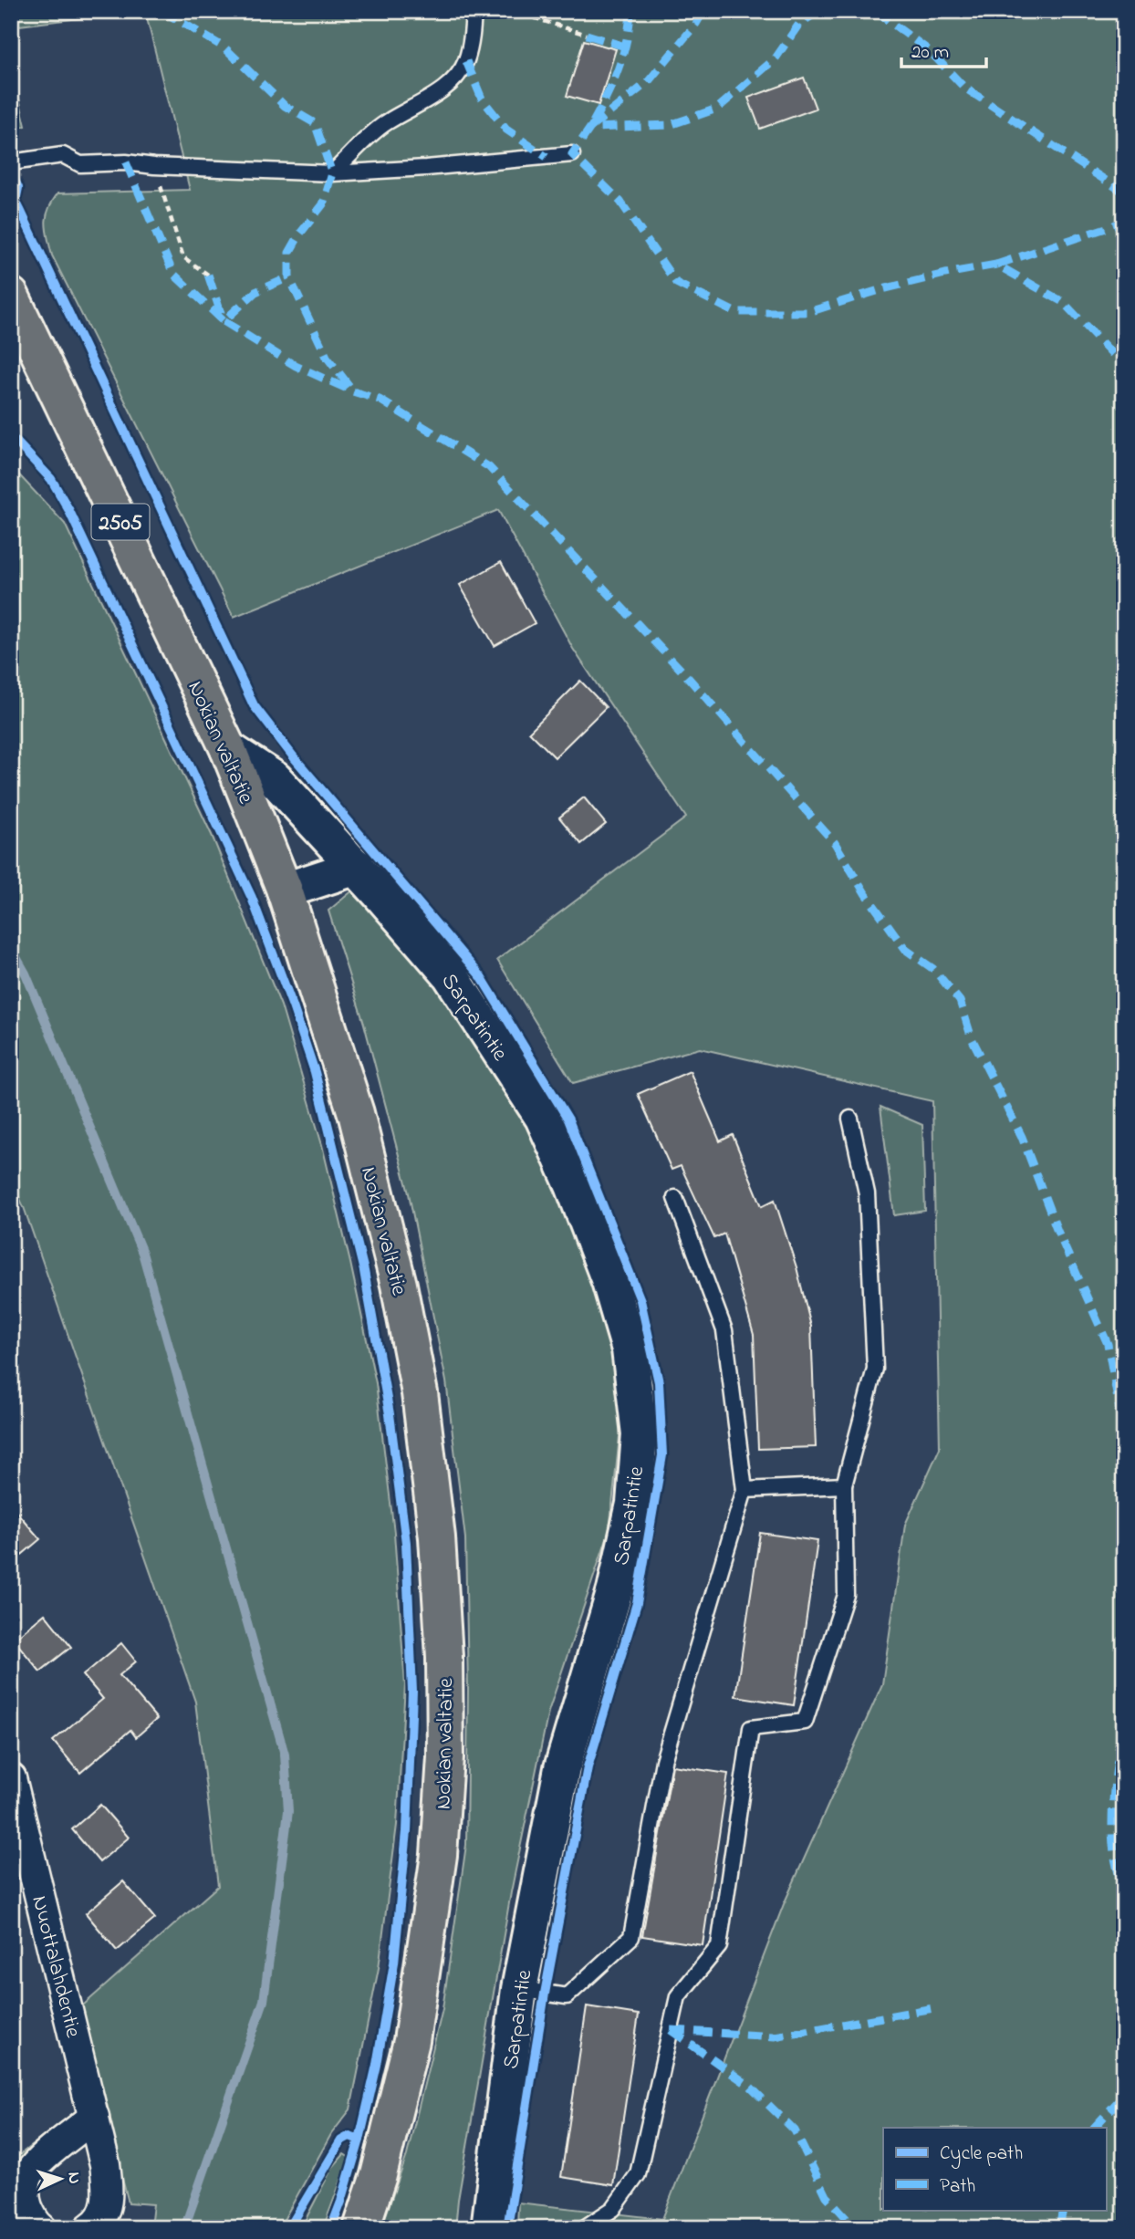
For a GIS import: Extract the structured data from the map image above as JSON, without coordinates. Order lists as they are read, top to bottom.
{
  "streets": {
    "main road": ["2505", "Nokian valtatie", "Sarpatintie"],
    "street": ["Nuottalahdentie"]
  },
  "crossings": [
    ["Nokian valtatie", "Sarpatintie"]
  ],
  "legend": ["Cycle path", "Path"],
  "scale_bar": "20 m",
  "north": "right"
}
